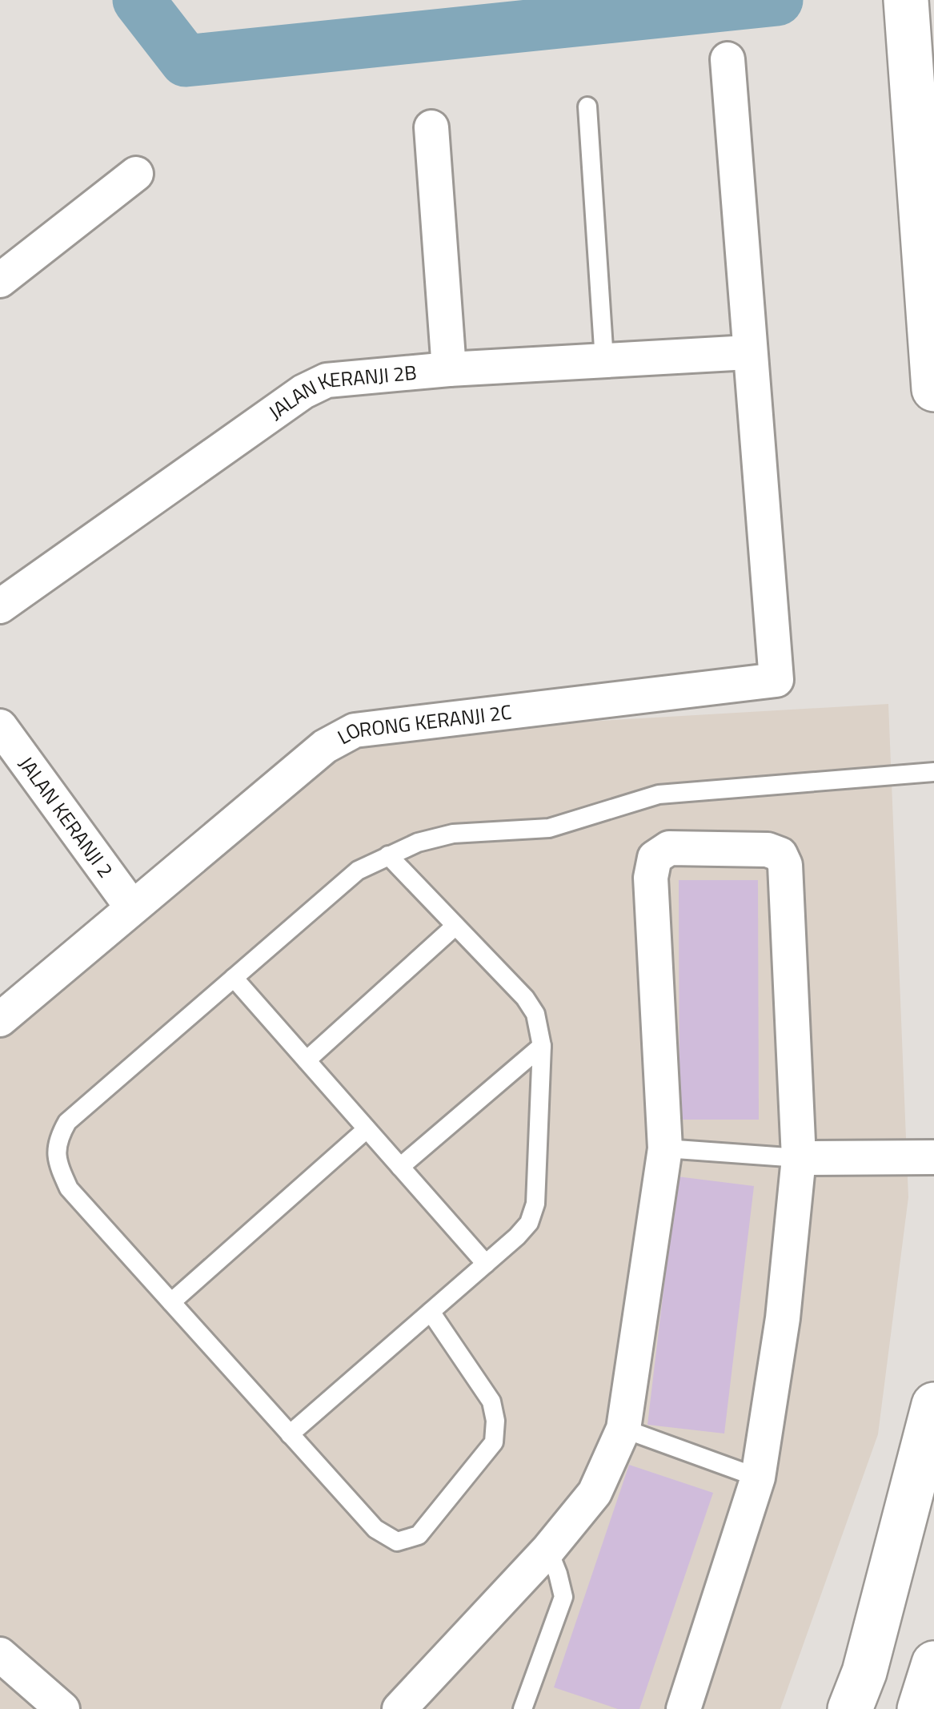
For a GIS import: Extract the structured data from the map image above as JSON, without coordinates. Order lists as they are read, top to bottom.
{
  "streets": {
    "street": ["JALAN KERANJI 2B", "LORONG KERANJI 2C", "JALAN KERANJI 2"]
  },
  "crossings": [
    ["JALAN KERANJI 2B", "LORONG KERANJI 2C"],
    ["LORONG KERANJI 2C", "JALAN KERANJI 2"]
  ]
}
